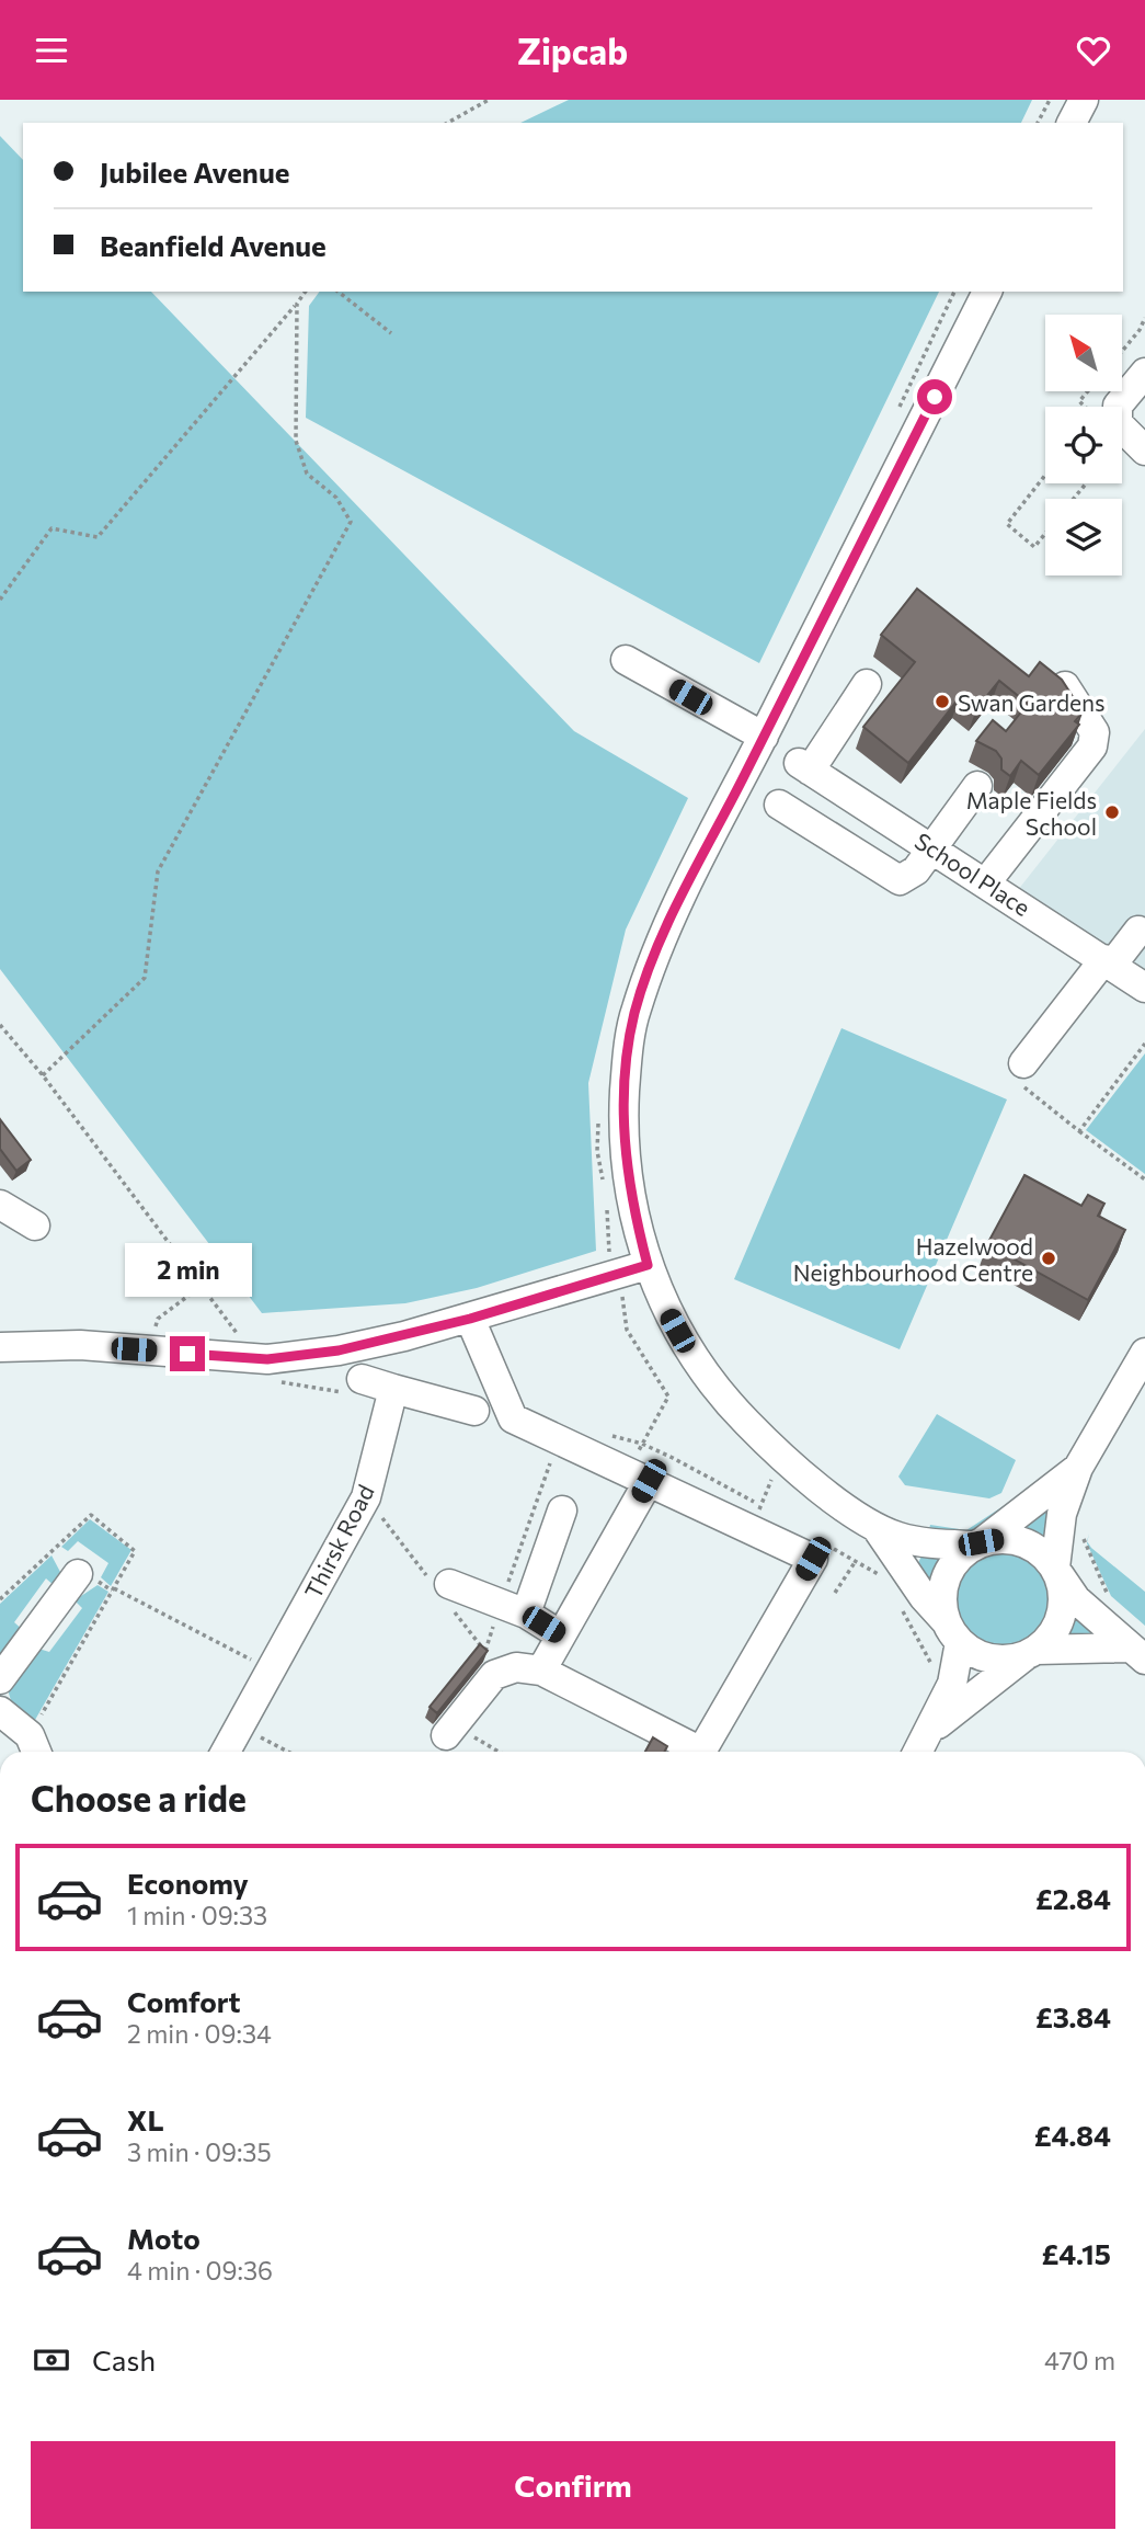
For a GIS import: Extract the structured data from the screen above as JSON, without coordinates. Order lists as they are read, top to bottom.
{
  "streets": {
    "street": ["School Place", "Thirsk Road"]
  },
  "places": ["Swan Gardens", "Maple Fields School", "Hazelwood Neighbourhood Centre"],
  "north": "top left",
  "page": {
    "header": "Zipcab",
    "banner": ["Jubilee Avenue", "Beanfield Avenue"],
    "bubble": "2 min",
    "heading": "Choose a ride",
    "list": [
      {
        "name": "Economy",
        "note": "1 min · 09:33",
        "value": "£2.84"
      },
      {
        "name": "Comfort",
        "note": "2 min · 09:34",
        "value": "£3.84"
      },
      {
        "name": "XL",
        "note": "3 min · 09:35",
        "value": "£4.84"
      },
      {
        "name": "Moto",
        "note": "4 min · 09:36",
        "value": "£4.15"
      }
    ],
    "pay": ["Cash", "470 m"],
    "buttons": "Confirm"
  }
}
